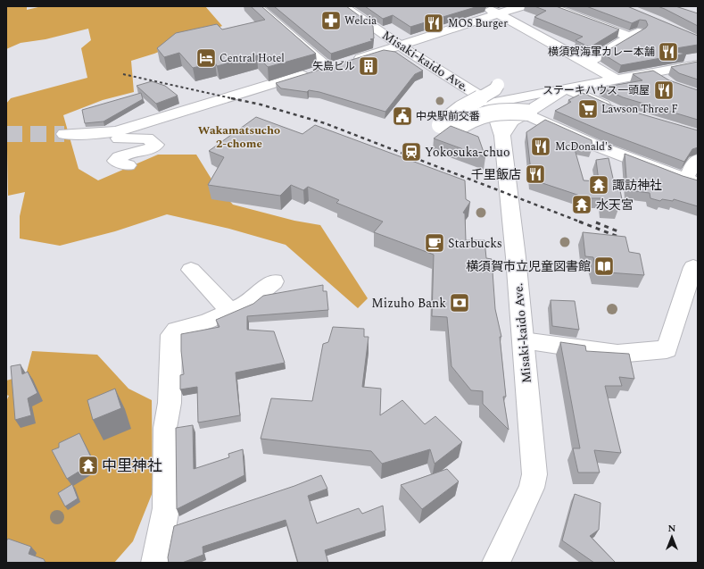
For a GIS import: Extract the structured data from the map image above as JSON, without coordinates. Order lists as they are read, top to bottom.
{
  "streets": {
    "street": ["Misaki-kaido Ave."]
  },
  "districts": ["Wakamatsucho 2-chome"],
  "places": {
    "pharmacy": ["Welcia"],
    "restaurant": [
      "MOS Burger",
      "横須賀海軍カレー本舗",
      "ステーキハウス一頭屋",
      "McDonald's",
      "千里飯店"
    ],
    "hotel": ["Central Hotel"],
    "building": ["矢島ビル"],
    "supermarket": ["Lawson Three F"],
    "public building": ["中央駅前交番"],
    "station": ["Yokosuka-chuo"],
    "temple": ["諏訪神社", "水天宮", "中里神社"],
    "cafe": ["Starbucks"],
    "library": ["横須賀市立児童図書館"],
    "bank": ["Mizuho Bank"]
  },
  "north": "top"
}
